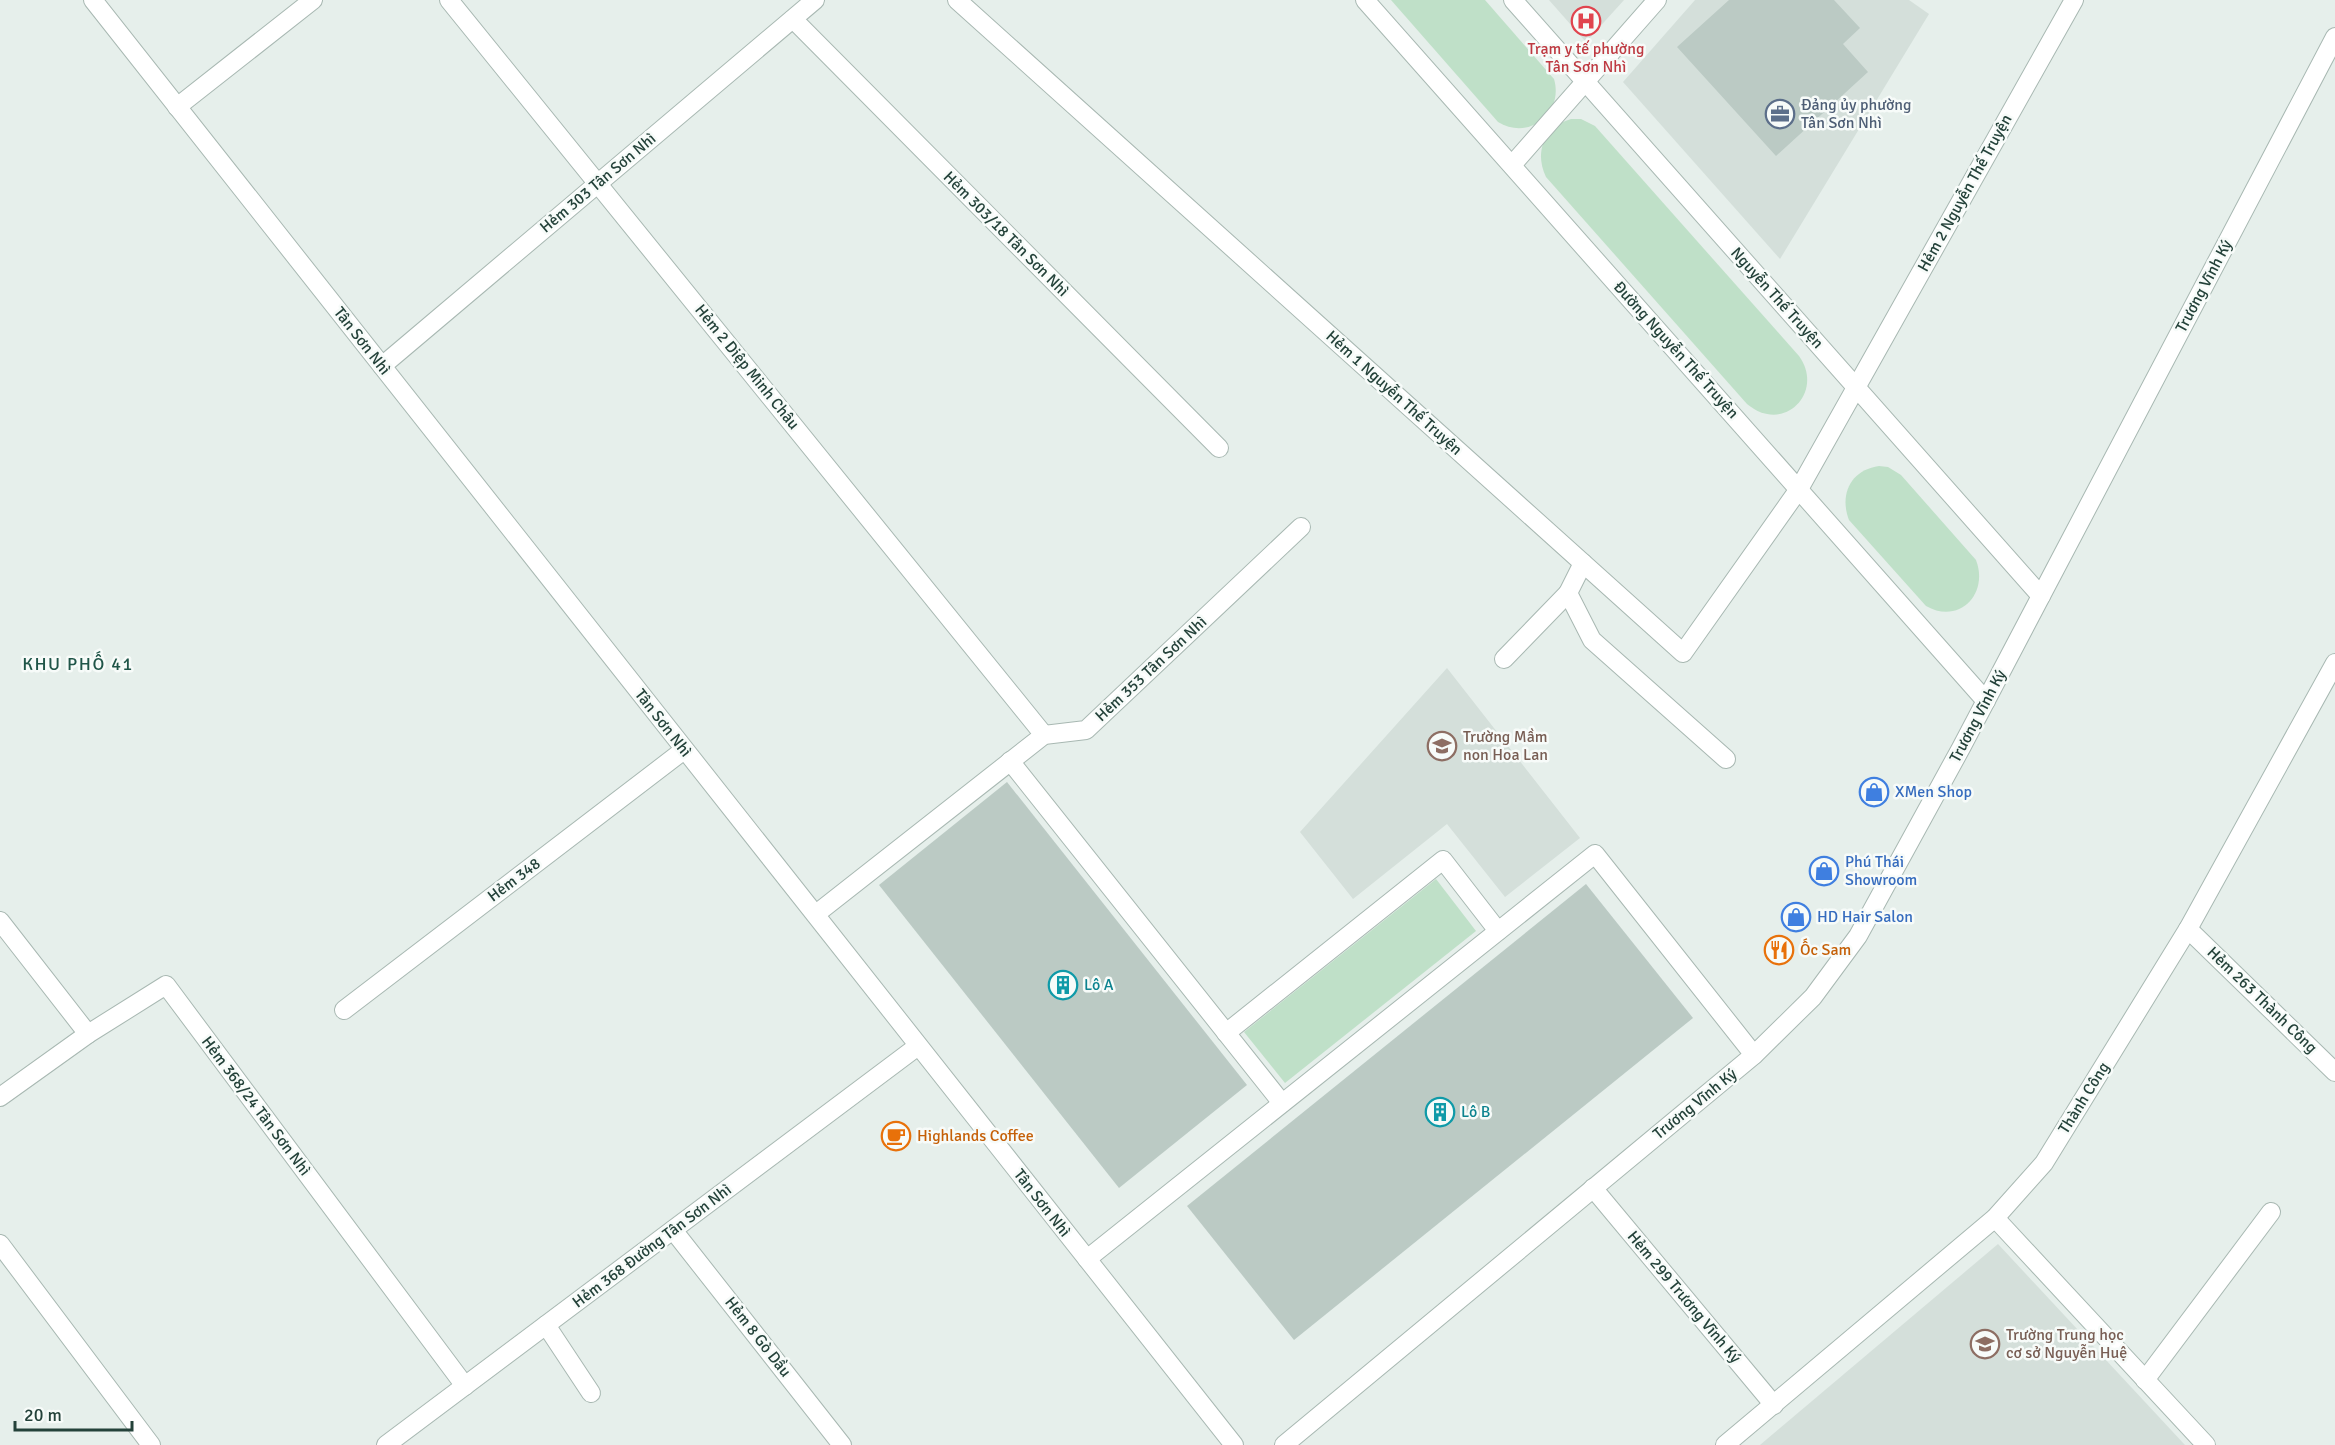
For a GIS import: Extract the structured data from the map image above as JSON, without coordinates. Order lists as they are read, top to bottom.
{
  "streets": {
    "street": [
      "Hẻm 303 Tân Sơn Nhì",
      "Hẻm 2 Nguyễn Thế Truyện",
      "Hẻm 303/18 Tân Sơn Nhì",
      "Trương Vĩnh Ký",
      "Nguyễn Thế Truyện",
      "Tân Sơn Nhì",
      "Đường Nguyễn Thế Truyện",
      "Hẻm 2 Diệp Minh Châu",
      "Hẻm 1 Nguyễn Thế Truyện",
      "Hẻm 353 Tân Sơn Nhì",
      "Hẻm 348",
      "Hẻm 263 Thành Công",
      "Thành Công",
      "Hẻm 368/24 Tân Sơn Nhì",
      "Hẻm 368 Đường Tân Sơn Nhì",
      "Hẻm 299 Trương Vĩnh Ký",
      "Hẻm 8 Gò Dầu"
    ]
  },
  "crossings": [
    ["Hẻm 303 Tân Sơn Nhì", "Hẻm 303/18 Tân Sơn Nhì"],
    ["Hẻm 303 Tân Sơn Nhì", "Tân Sơn Nhì"],
    ["Hẻm 303 Tân Sơn Nhì", "Hẻm 2 Diệp Minh Châu"],
    ["Hẻm 2 Nguyễn Thế Truyện", "Nguyễn Thế Truyện"],
    ["Hẻm 2 Nguyễn Thế Truyện", "Đường Nguyễn Thế Truyện"],
    ["Hẻm 2 Nguyễn Thế Truyện", "Hẻm 1 Nguyễn Thế Truyện"],
    ["Trương Vĩnh Ký", "Nguyễn Thế Truyện"],
    ["Trương Vĩnh Ký", "Đường Nguyễn Thế Truyện"],
    ["Trương Vĩnh Ký", "Hẻm 299 Trương Vĩnh Ký"],
    ["Tân Sơn Nhì", "Hẻm 348"],
    ["Tân Sơn Nhì", "Hẻm 368 Đường Tân Sơn Nhì"],
    ["Đường Nguyễn Thế Truyện", "Hẻm 1 Nguyễn Thế Truyện"],
    ["Hẻm 2 Diệp Minh Châu", "Hẻm 353 Tân Sơn Nhì"],
    ["Hẻm 263 Thành Công", "Thành Công"],
    ["Thành Công", "Hẻm 299 Trương Vĩnh Ký"],
    ["Hẻm 368/24 Tân Sơn Nhì", "Hẻm 368 Đường Tân Sơn Nhì"],
    ["Hẻm 368 Đường Tân Sơn Nhì", "Hẻm 8 Gò Dầu"]
  ],
  "districts": ["KHU PHỐ 41"],
  "places": {
    "hospital": ["Trạm y tế phường Tân Sơn Nhì"],
    "office": ["Đảng ủy phường Tân Sơn Nhì"],
    "school or university": ["Trường Mầm non Hoa Lan", "Trường Trung học cơ sở Nguyễn Huệ"],
    "shop": ["XMen Shop", "Phú Thái Showroom", "HD Hair Salon"],
    "restaurant": ["Ốc Sam"],
    "building": ["Lô A", "Lô B"],
    "cafe": ["Highlands Coffee"]
  },
  "scale_bar": "20 m"
}
